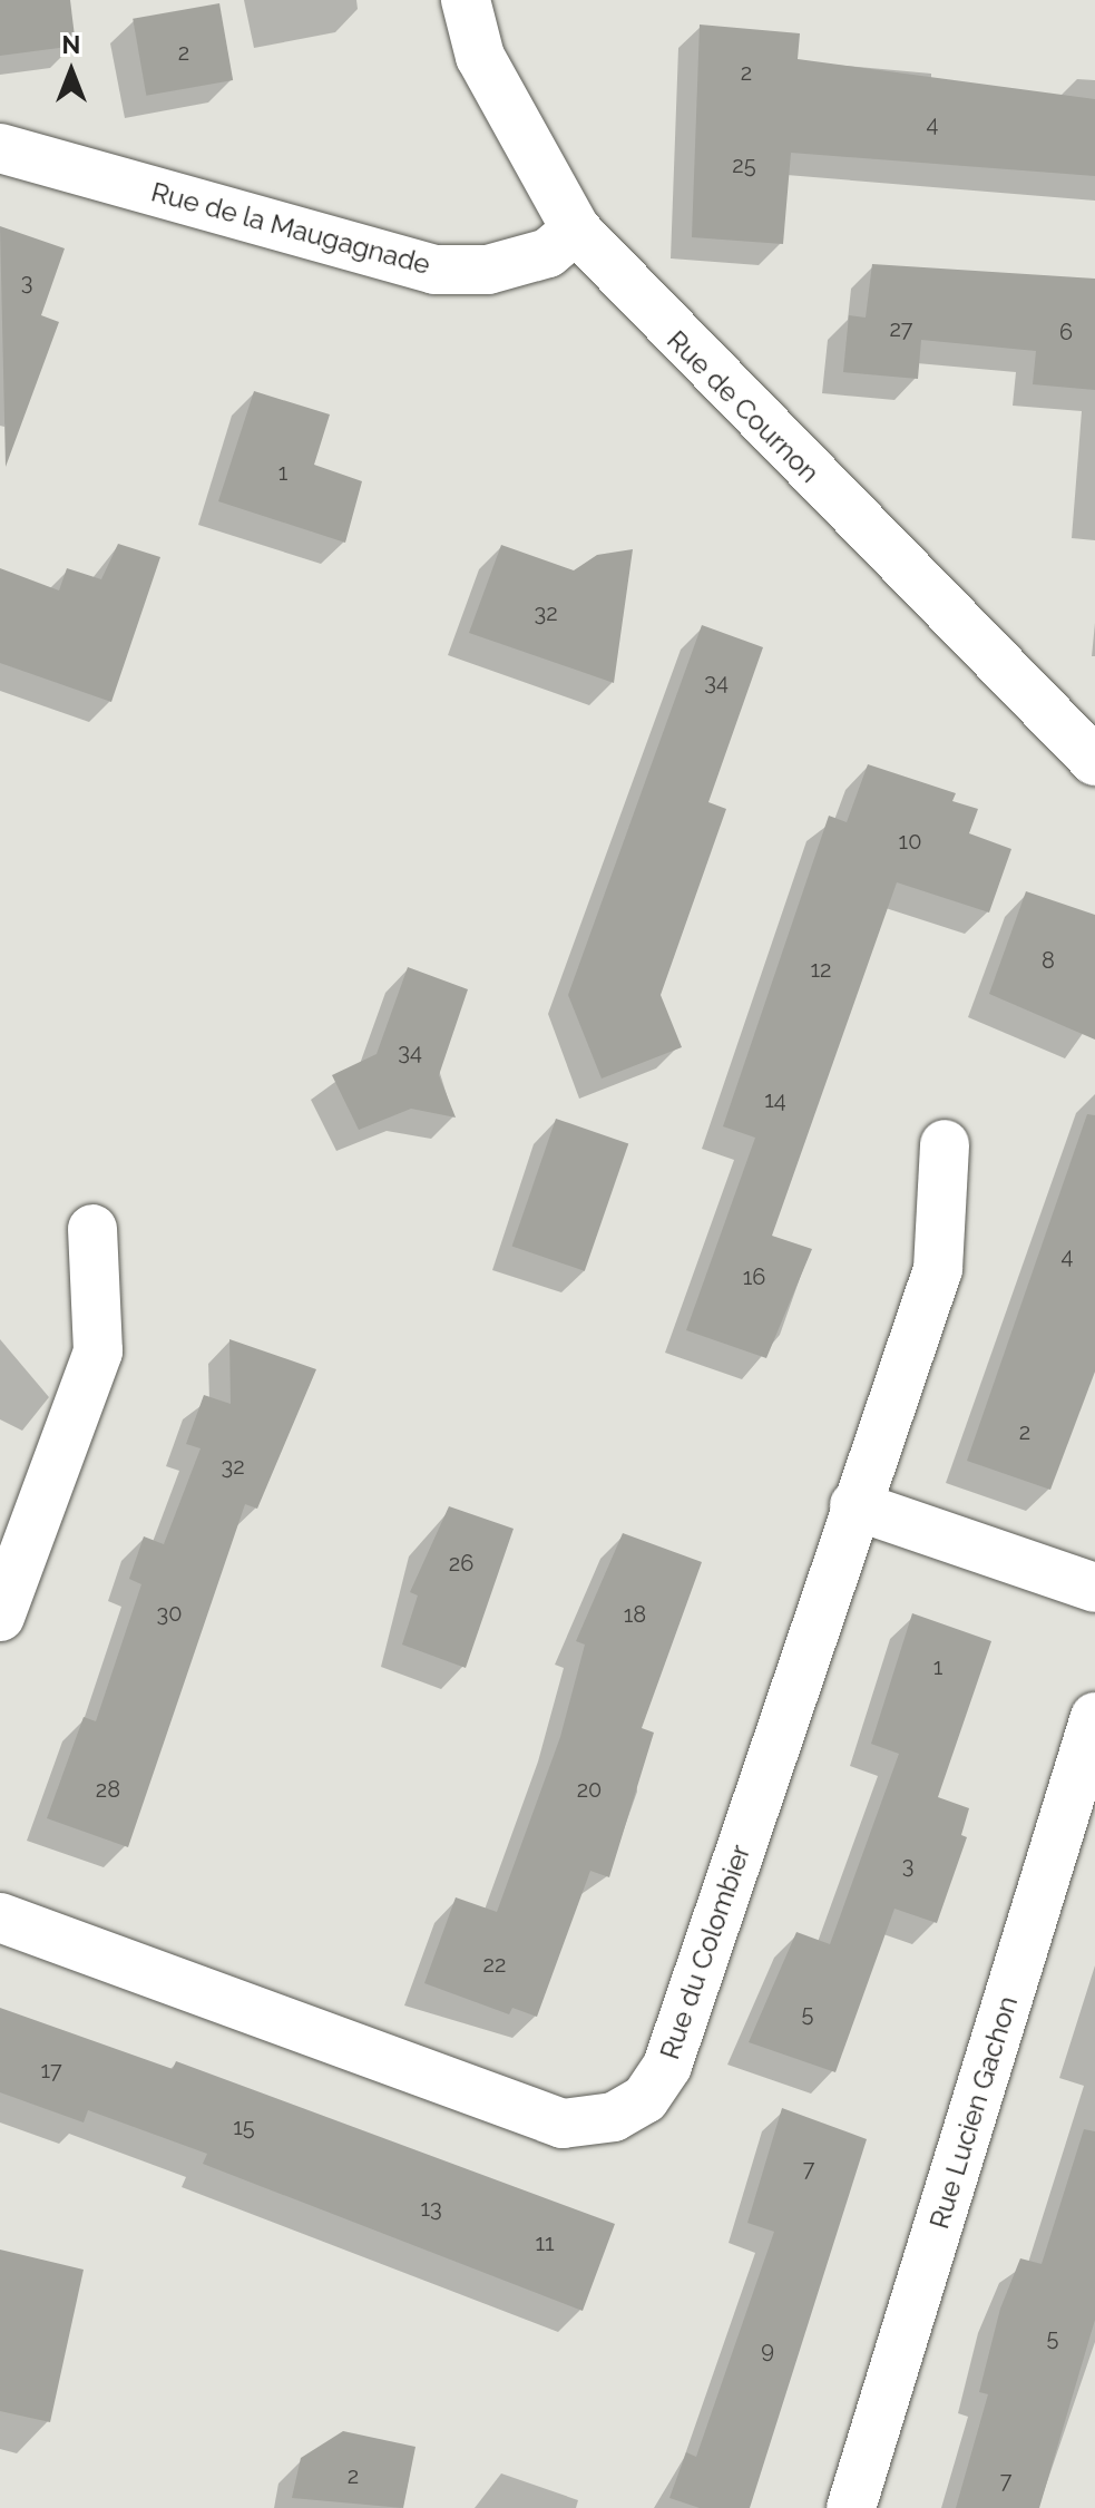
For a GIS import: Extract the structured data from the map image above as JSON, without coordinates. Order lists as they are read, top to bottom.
{
  "streets": {
    "street": [
      "Rue de la Maugagnade",
      "Rue de Cournon",
      "Rue du Colombier",
      "Rue Lucien Gachon"
    ]
  },
  "crossings": [
    ["Rue de la Maugagnade", "Rue de Cournon"]
  ],
  "house_numbers": [
    "2",
    "2",
    "4",
    "25",
    "3",
    "27",
    "6",
    "1",
    "32",
    "34",
    "10",
    "8",
    "12",
    "34",
    "14",
    "4",
    "16",
    "2",
    "32",
    "26",
    "30",
    "18",
    "1",
    "28",
    "20",
    "3",
    "22",
    "5",
    "17",
    "15",
    "7",
    "13",
    "11",
    "5",
    "9",
    "2",
    "7"
  ],
  "north": "top"
}
